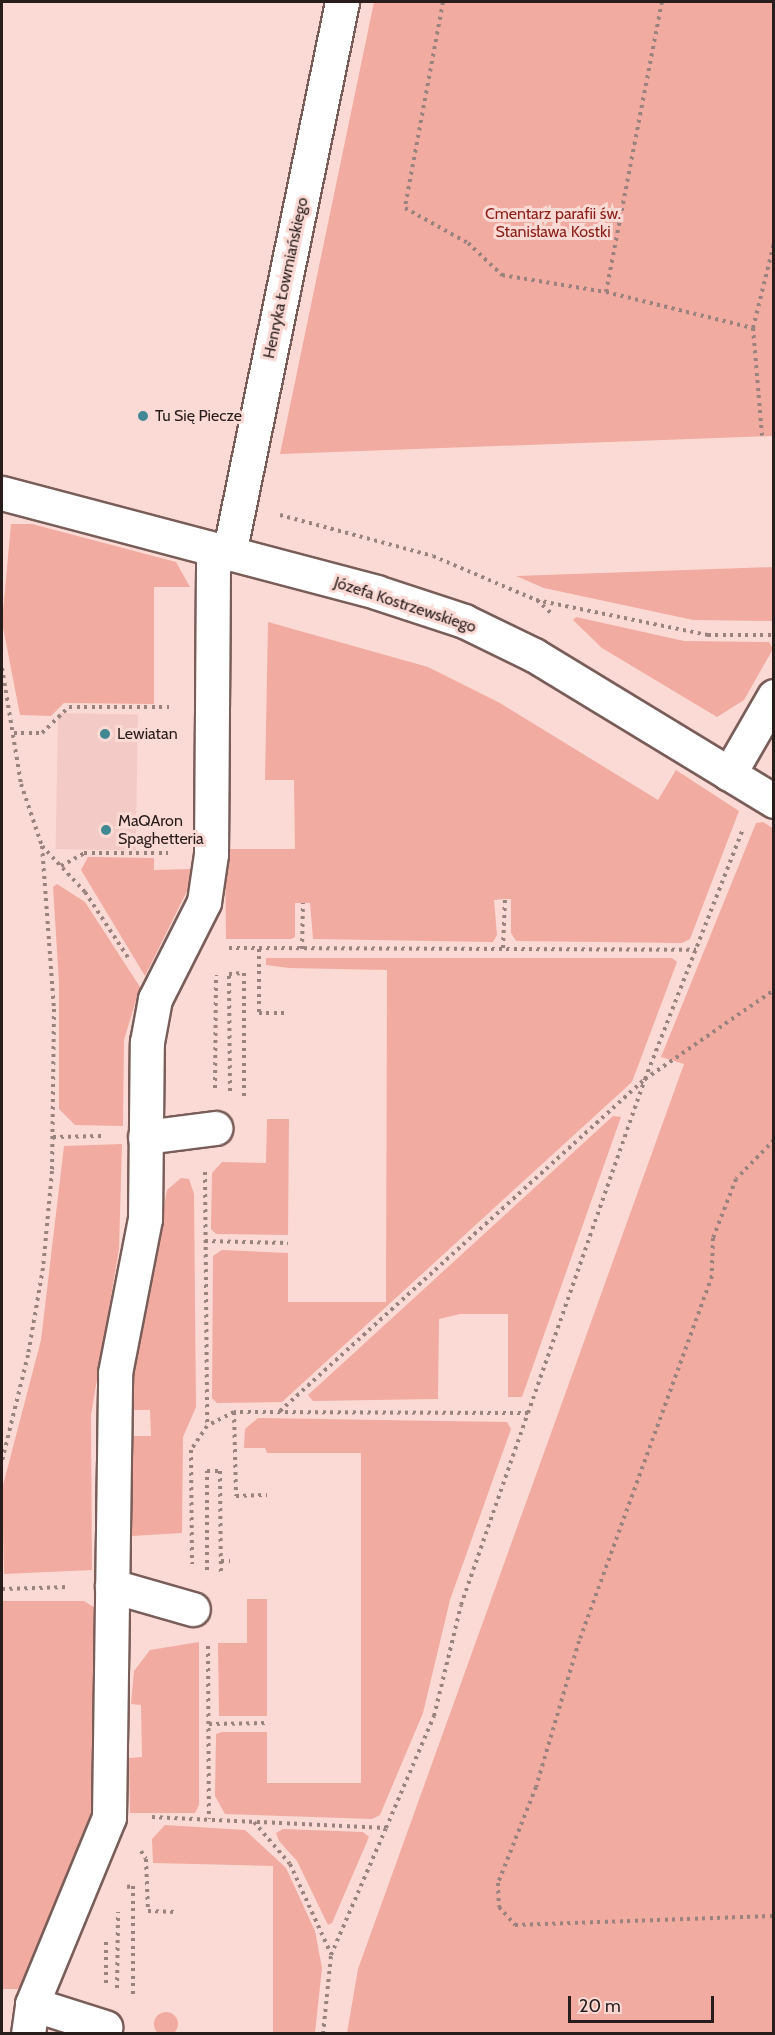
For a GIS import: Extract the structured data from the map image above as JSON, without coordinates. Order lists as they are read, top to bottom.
{
  "streets": {
    "street": ["Henryka Łowmiańskiego", "Józefa Kostrzewskiego"]
  },
  "crossings": [
    ["Henryka Łowmiańskiego", "Józefa Kostrzewskiego"]
  ],
  "parks": ["Cmentarz parafii św. Stanisława Kostki"],
  "places": ["Tu Się Piecze", "Lewiatan", "MaQAron Spaghetteria"],
  "scale_bar": "20 m"
}
